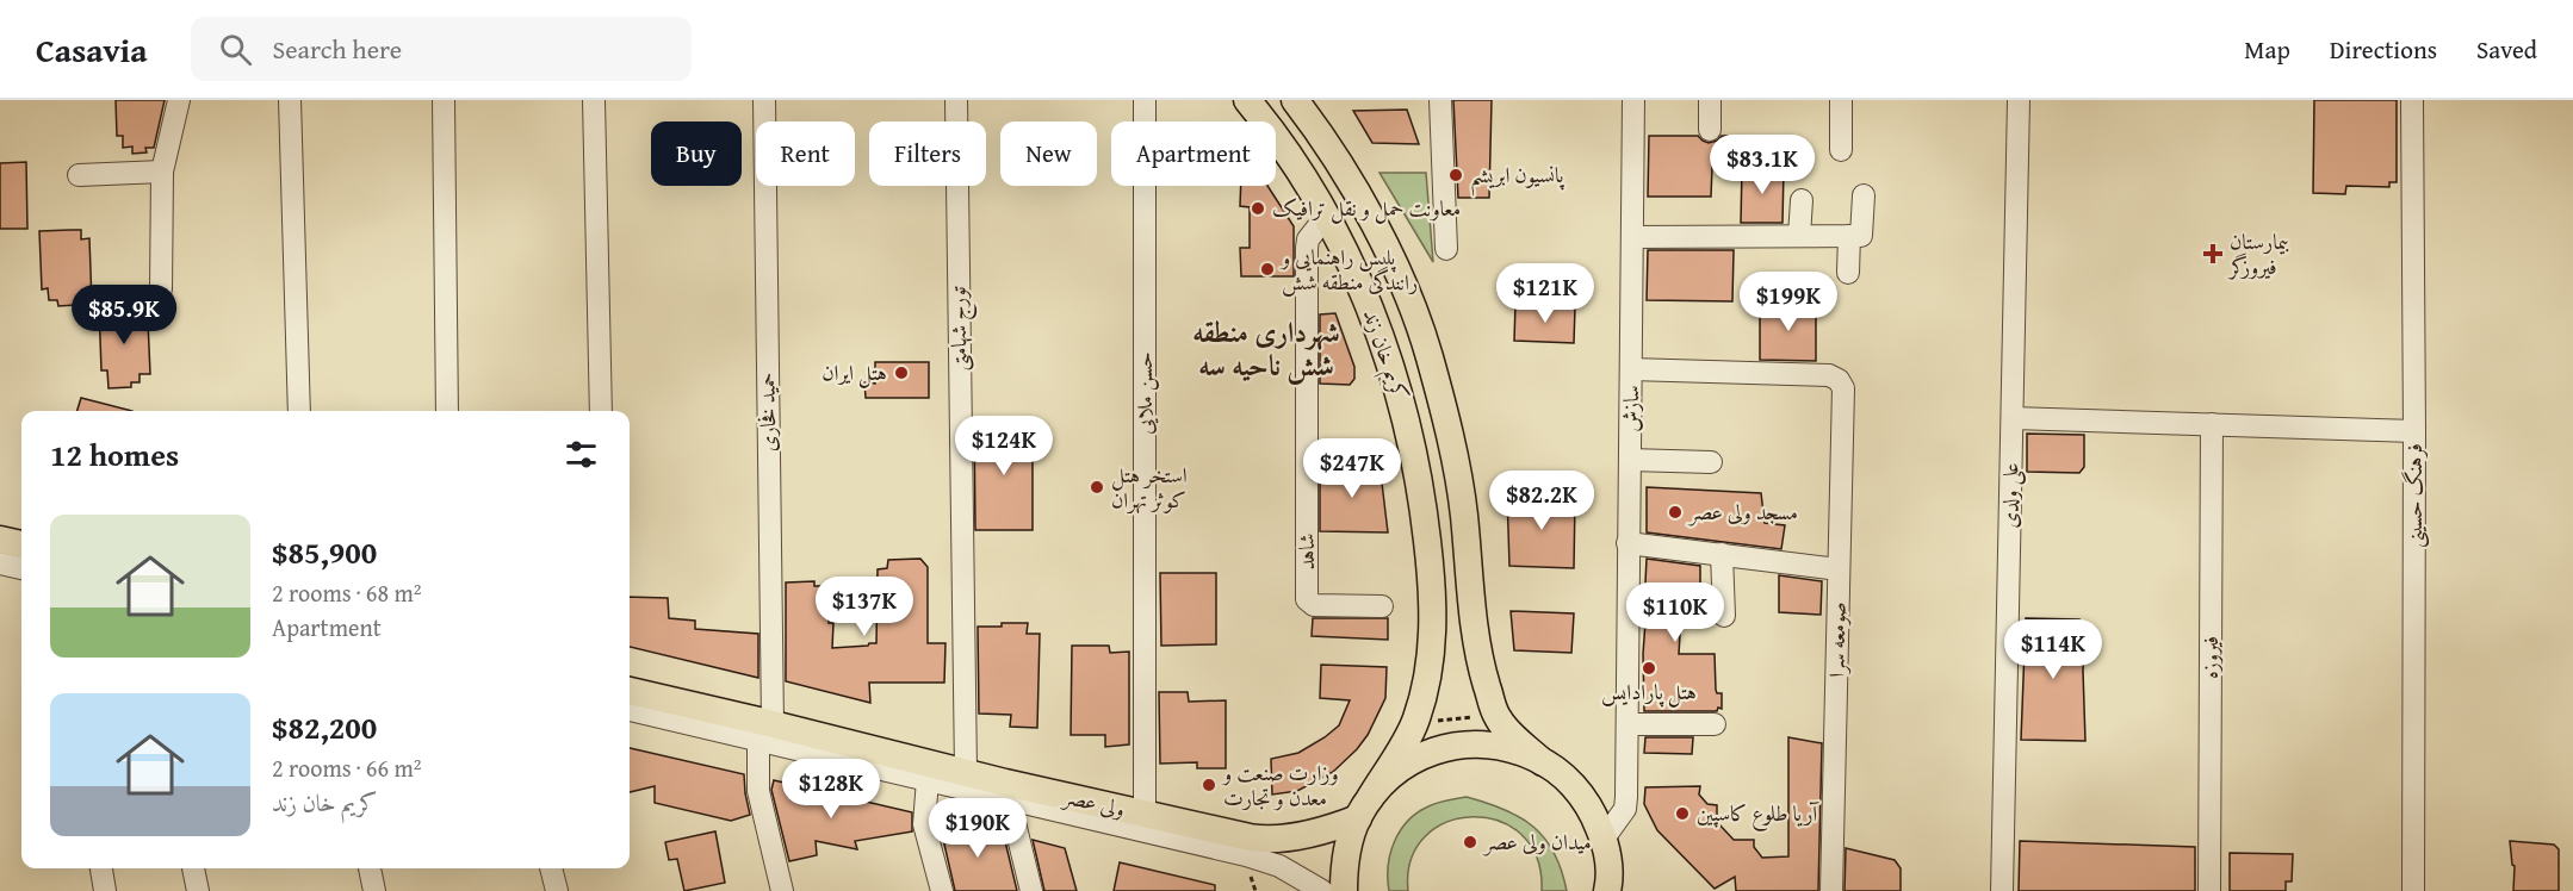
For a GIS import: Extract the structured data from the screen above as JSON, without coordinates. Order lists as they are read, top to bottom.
{
  "streets": {
    "main road": ["کریم خان زند", "ولی عصر"],
    "street": [
      "تورج شهامتی",
      "حسن ملایی",
      "سازش",
      "حمید فخاری",
      "علی ولدی",
      "فرهنگ حسینی",
      "شاهد",
      "صومعه سرا",
      "فیروزه"
    ]
  },
  "crossings": [
    ["تورج شهامتی", "ولی عصر"],
    ["کریم خان زند", "شاهد"],
    ["کریم خان زند", "ولی عصر"],
    ["حسن ملایی", "ولی عصر"],
    ["سازش", "صومعه سرا"],
    ["حمید فخاری", "ولی عصر"]
  ],
  "districts": ["شهرداری منطقه شش ناحیه سه"],
  "places": {
    "other": [
      "پانسیون ابریشم",
      "معاونت حمل و نقل ترافیک",
      "پلیس راهنمایی و رانندگی منطقه شش",
      "هتل ايران",
      "استخر هتل کوثر تهران",
      "مسجد ولی عصر",
      "هتل پارادایس",
      "وزارت صنعت و معدن و تجارت",
      "آریا طلوع کاسپین",
      "میدان ولی عصر"
    ],
    "health": ["بیمارستان فیروزگر"]
  },
  "page": {
    "header": "Casavia",
    "search": "Search here",
    "nav": ["Map", "Directions", "Saved"],
    "chip": [
      "Buy",
      "Rent",
      "Filters",
      "New",
      "Apartment"
    ],
    "price": [
      "$83.1K",
      "$121K",
      "$199K",
      "$85.9K",
      "$124K",
      "$247K",
      "$82.2K",
      "$137K",
      "$110K",
      "$114K",
      "$128K",
      "$190K"
    ],
    "heading": "12 homes",
    "list": [
      {
        "name": "$85,900",
        "note": "2 rooms · 68 m² · Apartment"
      },
      {
        "name": "$82,200",
        "note": "2 rooms · 66 m² · کریم خان زند"
      }
    ]
  }
}
